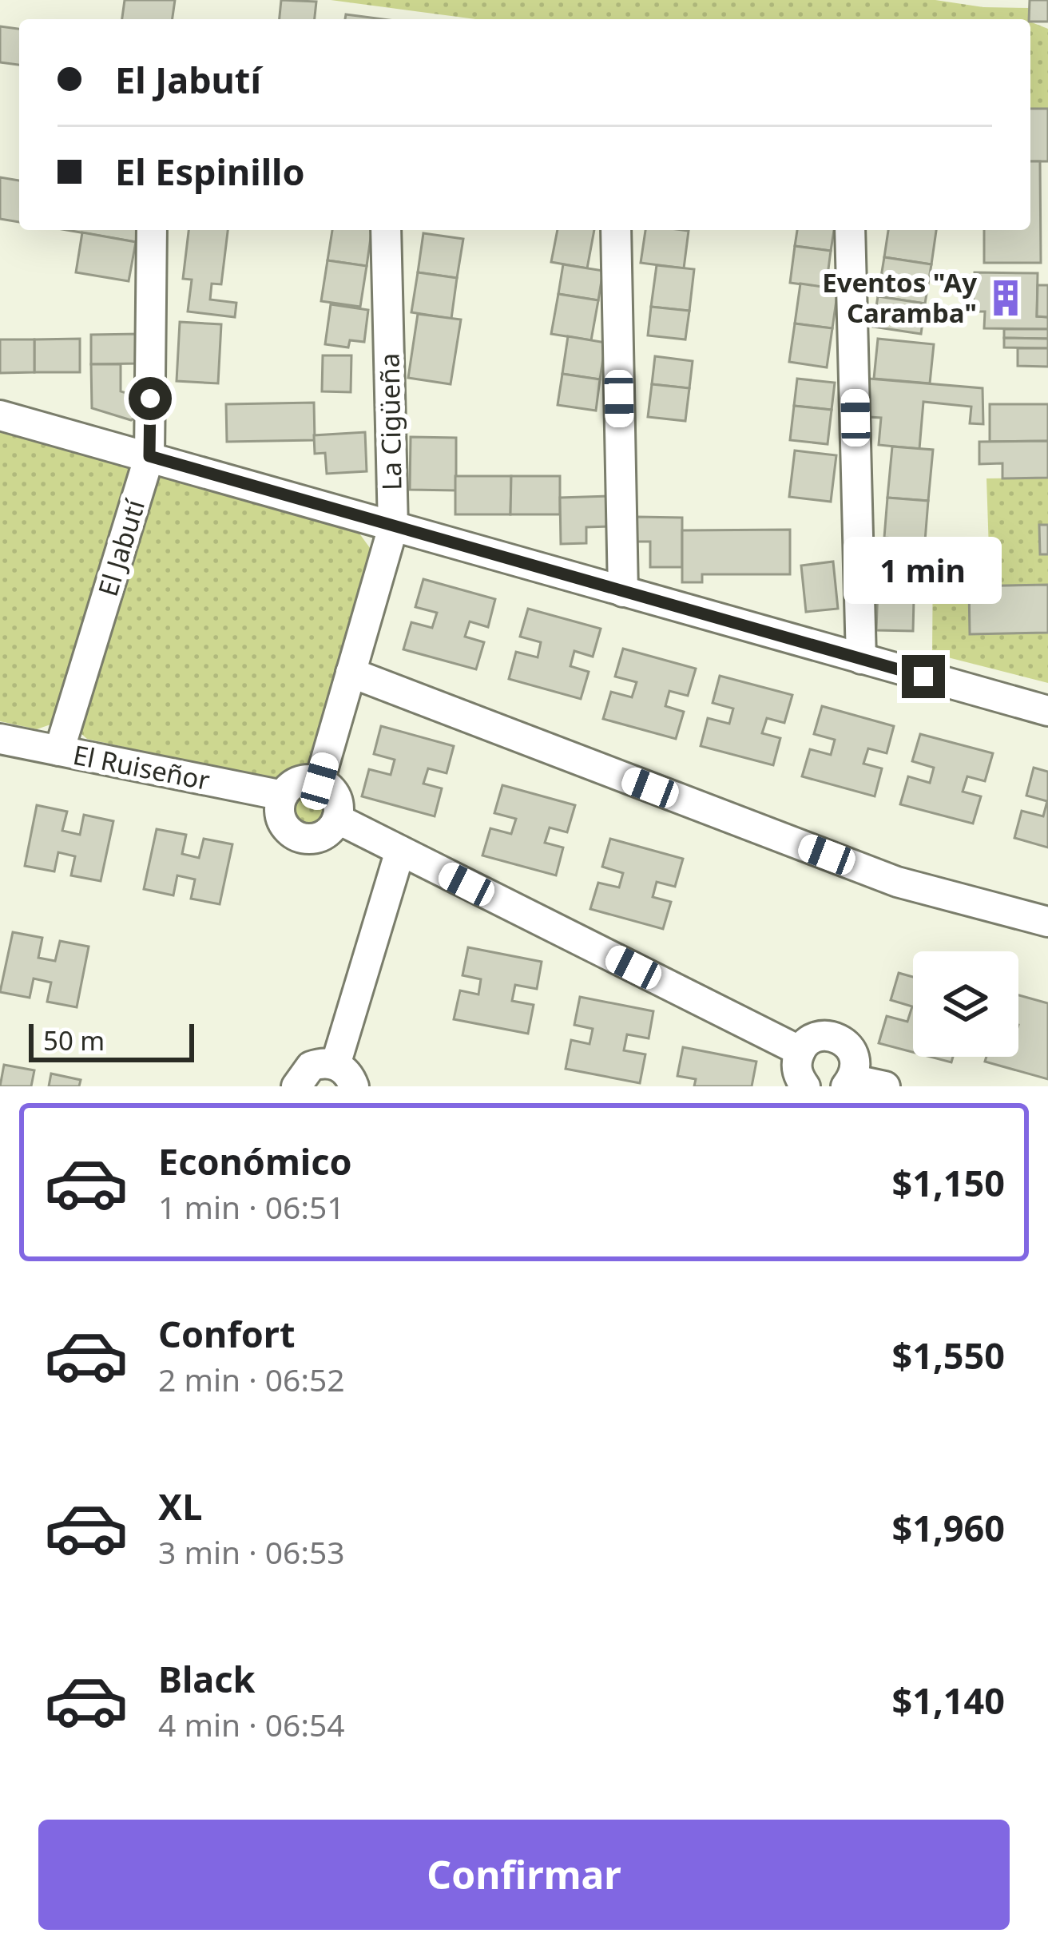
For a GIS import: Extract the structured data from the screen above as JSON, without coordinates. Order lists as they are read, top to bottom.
{
  "streets": {
    "street": ["La Cigüeña", "El Jabutí", "El Ruiseñor"]
  },
  "crossings": [
    ["La Cigüeña", "El Ruiseñor"],
    ["El Jabutí", "El Ruiseñor"]
  ],
  "places": {
    "building": ["Eventos \"Ay Caramba\""]
  },
  "scale_bar": "50 m",
  "page": {
    "banner": ["El Jabutí", "El Espinillo"],
    "bubble": "1 min",
    "scale": "50 m",
    "list": [
      {
        "name": "Económico",
        "note": "1 min · 06:51",
        "value": "$1,150"
      },
      {
        "name": "Confort",
        "note": "2 min · 06:52",
        "value": "$1,550"
      },
      {
        "name": "XL",
        "note": "3 min · 06:53",
        "value": "$1,960"
      },
      {
        "name": "Black",
        "note": "4 min · 06:54",
        "value": "$1,140"
      }
    ],
    "buttons": "Confirmar"
  }
}
